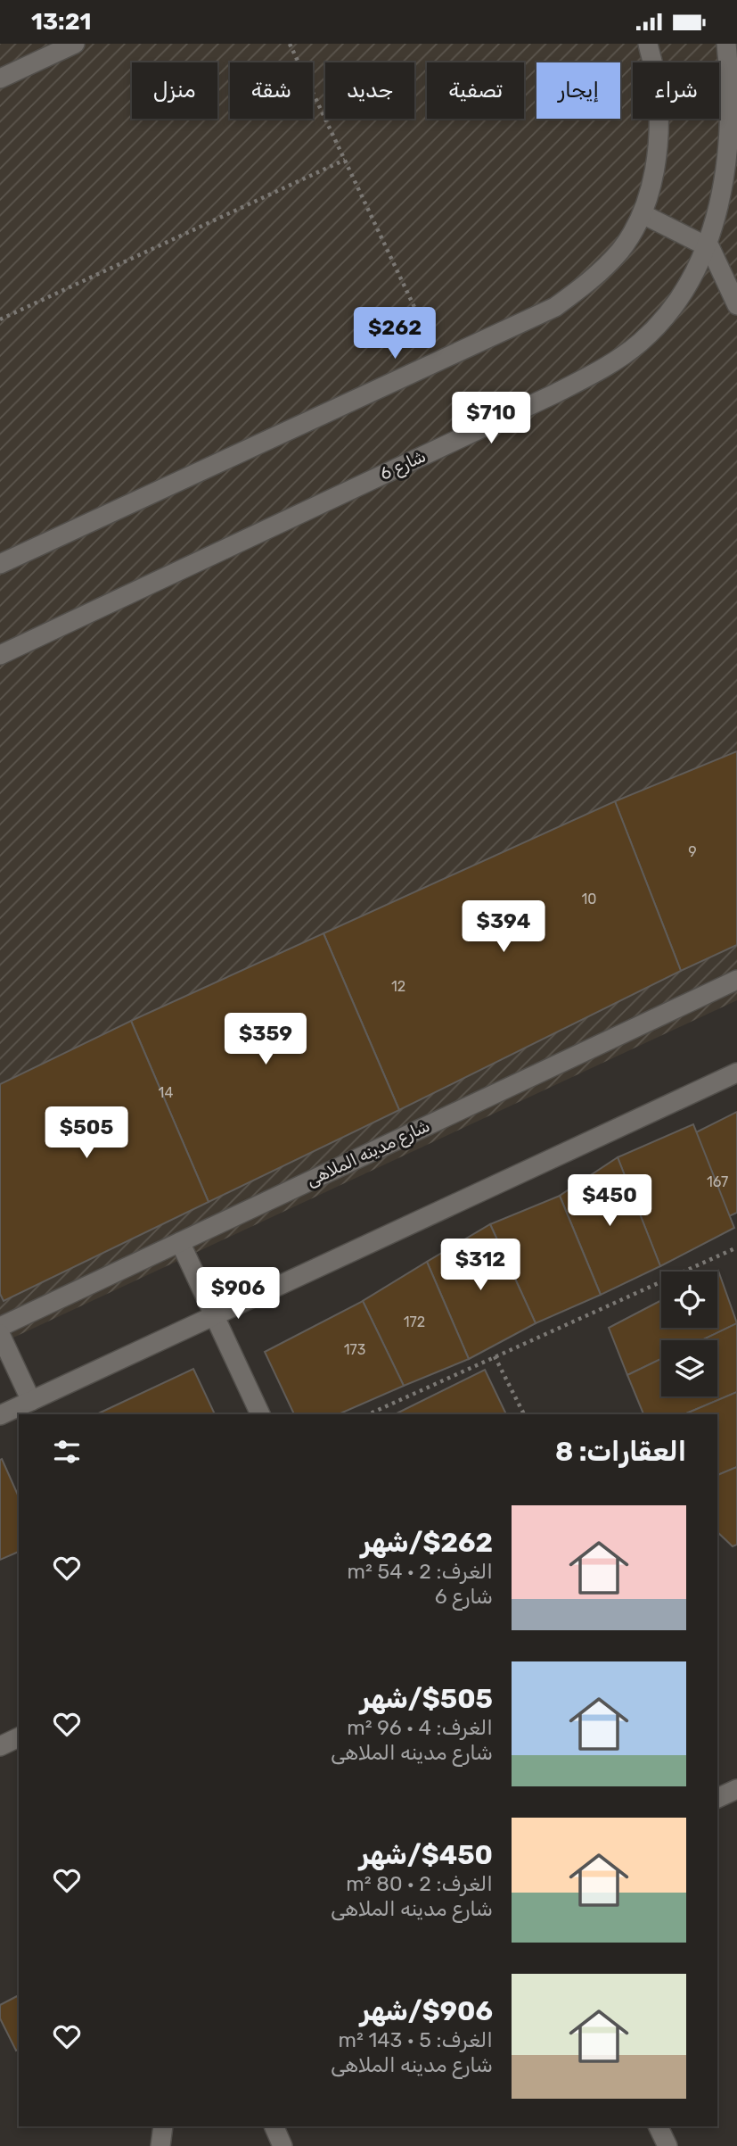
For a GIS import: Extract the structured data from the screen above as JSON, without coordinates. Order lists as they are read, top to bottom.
{
  "streets": {
    "street": ["شارع 6", "شارع مدينه الملاهى"]
  },
  "house_numbers": [
    "9",
    "10",
    "12",
    "14",
    "167",
    "172",
    "173"
  ],
  "page": {
    "status": "13:21",
    "chip": [
      "شراء",
      "إيجار",
      "تصفية",
      "جديد",
      "شقة",
      "منزل"
    ],
    "price": [
      "$262",
      "$710",
      "$394",
      "$359",
      "$505",
      "$450",
      "$312",
      "$906"
    ],
    "heading": "العقارات: 8",
    "list": [
      {
        "name": "$262/شهر",
        "note": "الغرف: 2 · 54 m² · شارع 6"
      },
      {
        "name": "$505/شهر",
        "note": "الغرف: 4 · 96 m² · شارع مدينه الملاهى"
      },
      {
        "name": "$450/شهر",
        "note": "الغرف: 2 · 80 m² · شارع مدينه الملاهى"
      },
      {
        "name": "$906/شهر",
        "note": "الغرف: 5 · 143 m² · شارع مدينه الملاهى"
      }
    ]
  }
}
